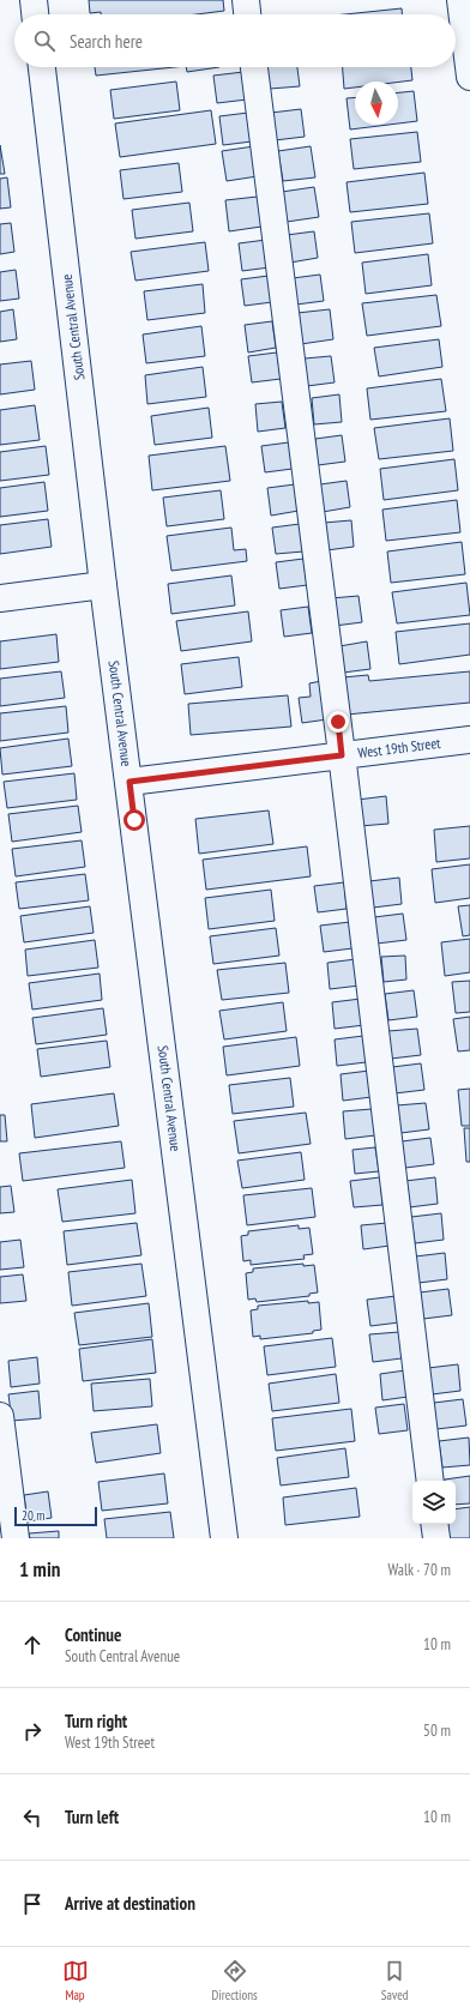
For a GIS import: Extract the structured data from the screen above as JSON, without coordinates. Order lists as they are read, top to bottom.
{
  "streets": {
    "main road": ["South Central Avenue", "West 19th Street"]
  },
  "crossings": [
    ["South Central Avenue", "West 19th Street"]
  ],
  "scale_bar": "20 m",
  "north": "bottom",
  "page": {
    "search": "Search here",
    "scale": "20 m",
    "heading": ["1 min", "Walk · 70 m"],
    "list": [
      ["Continue", "South Central Avenue", "10 m"],
      ["Turn right", "West 19th Street", "50 m"],
      ["Turn left", "10 m"],
      "Arrive at destination"
    ],
    "nav": ["Map", "Directions", "Saved"]
  }
}
